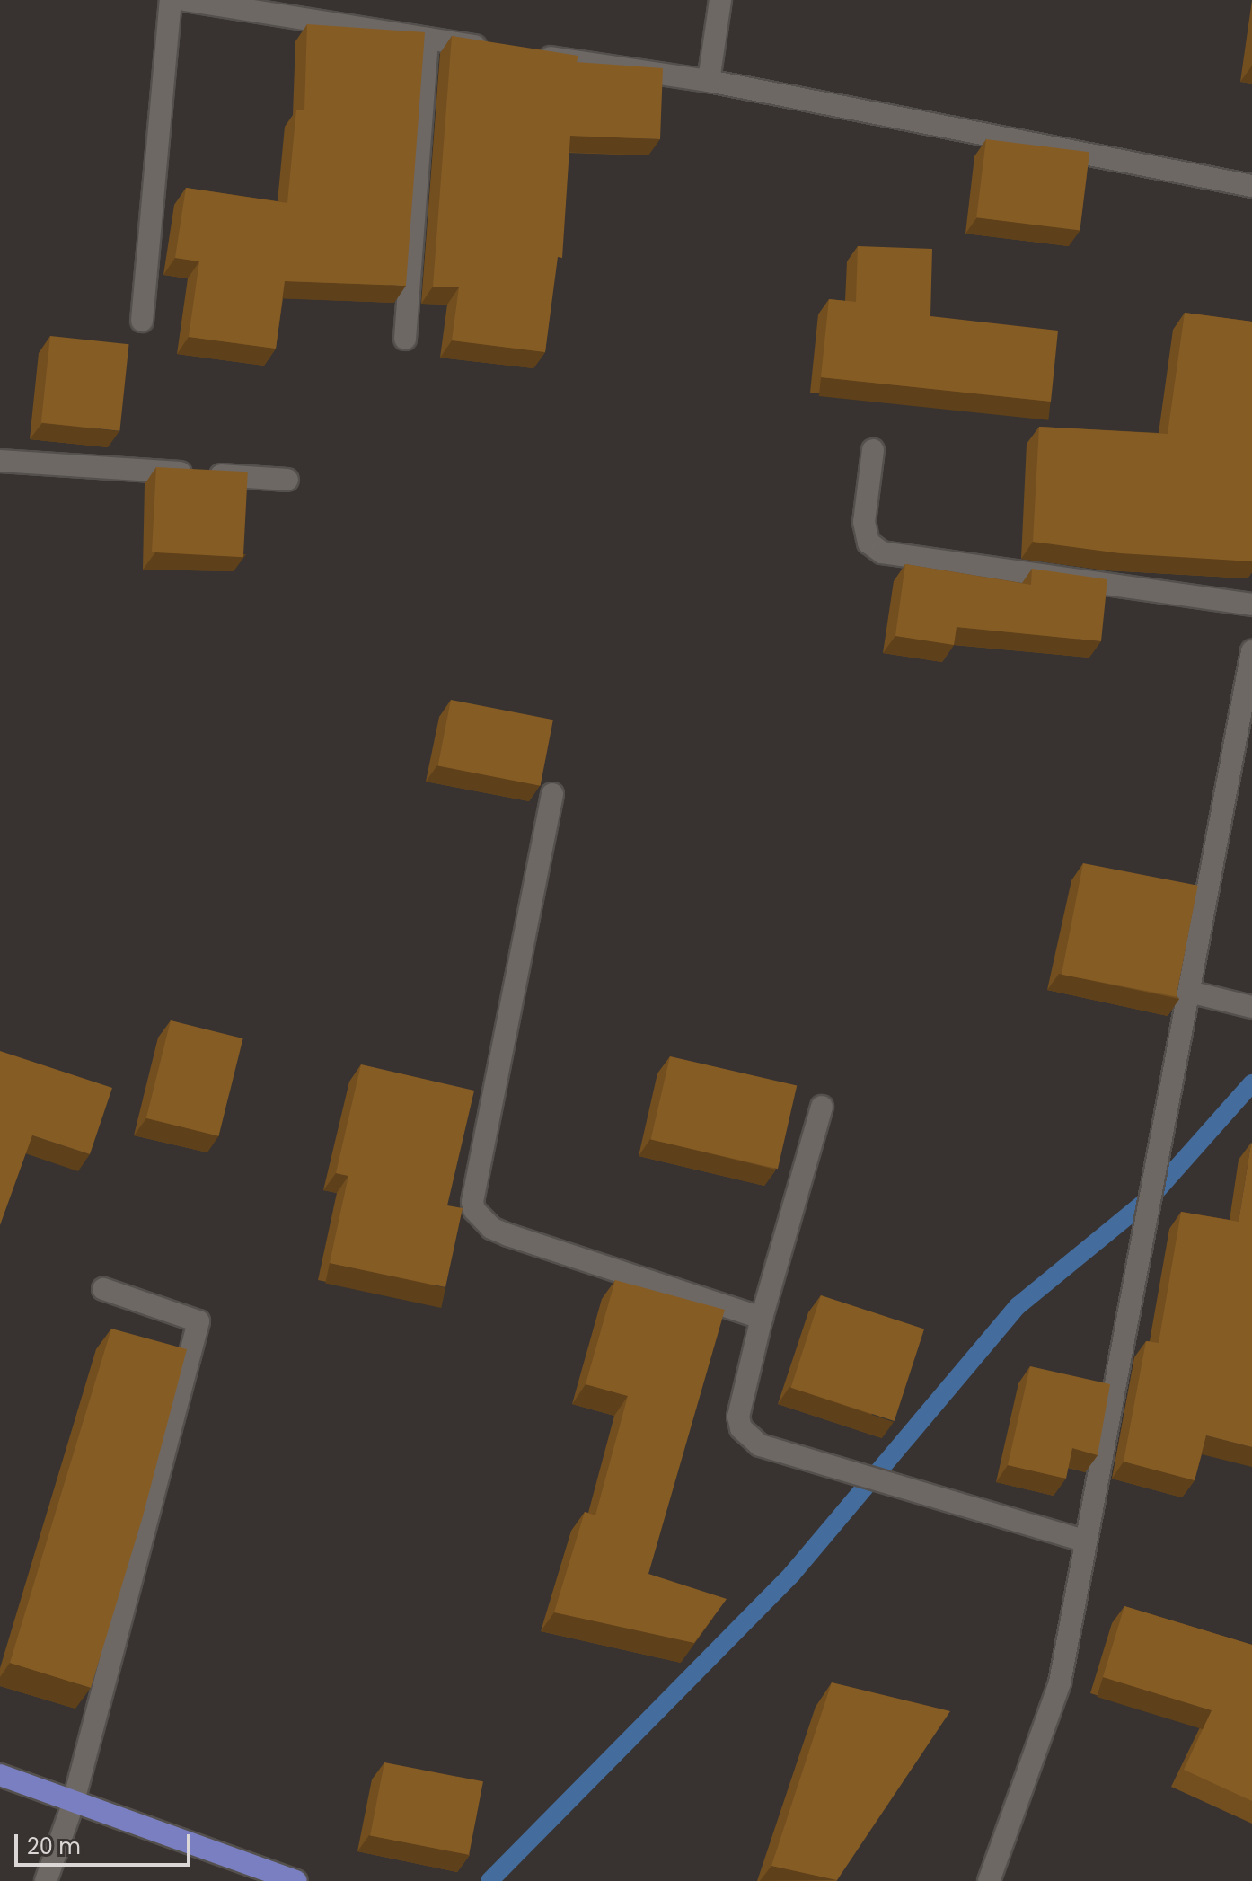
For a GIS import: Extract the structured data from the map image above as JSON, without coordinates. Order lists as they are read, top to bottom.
{
  "scale_bar": "20 m"
}
